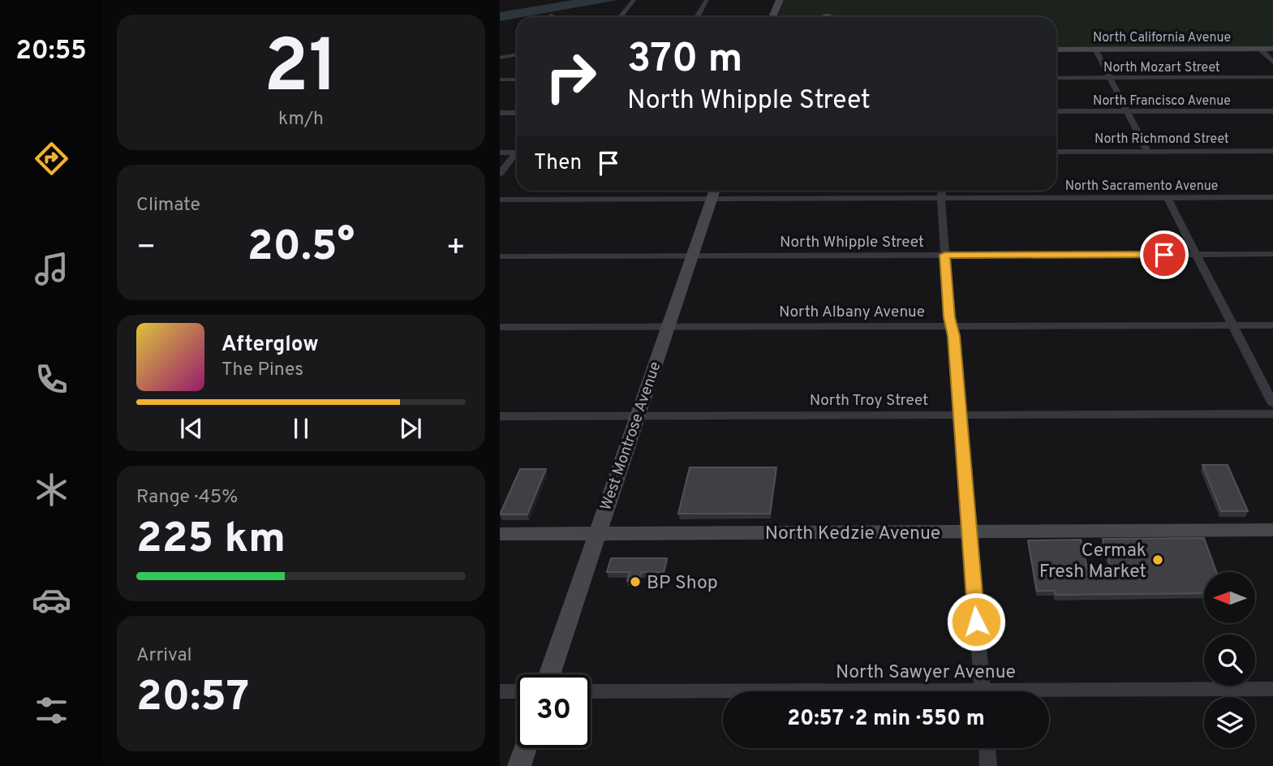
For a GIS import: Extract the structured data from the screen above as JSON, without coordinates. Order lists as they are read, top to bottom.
{
  "streets": {
    "main road": ["North California Avenue", "West Montrose Avenue", "North Kedzie Avenue"],
    "street": [
      "North Mozart Street",
      "North Francisco Avenue",
      "North Richmond Street",
      "North Sacramento Avenue",
      "North Whipple Street",
      "North Albany Avenue",
      "North Troy Street",
      "North Sawyer Avenue"
    ]
  },
  "crossings": [
    ["North Sacramento Avenue", "West Montrose Avenue"],
    ["North Whipple Street", "West Montrose Avenue"],
    ["North Albany Avenue", "West Montrose Avenue"],
    ["North Troy Street", "West Montrose Avenue"],
    ["West Montrose Avenue", "North Kedzie Avenue"]
  ],
  "places": ["Cermak Fresh Market", "BP Shop"],
  "north": "left",
  "page": {
    "tabs": "20:55",
    "tile": [
      ["21", "km/h"],
      "Climate",
      ["Range · 45%", "225 km"],
      ["Arrival", "20:57"]
    ],
    "turn": ["370 m", "North Whipple Street"],
    "then": "Then",
    "heat": ["−", "20.5°", "+"],
    "song": ["Afterglow", "The Pines"],
    "limit": "30",
    "trip": "20:57 · 2 min · 550 m"
  }
}
